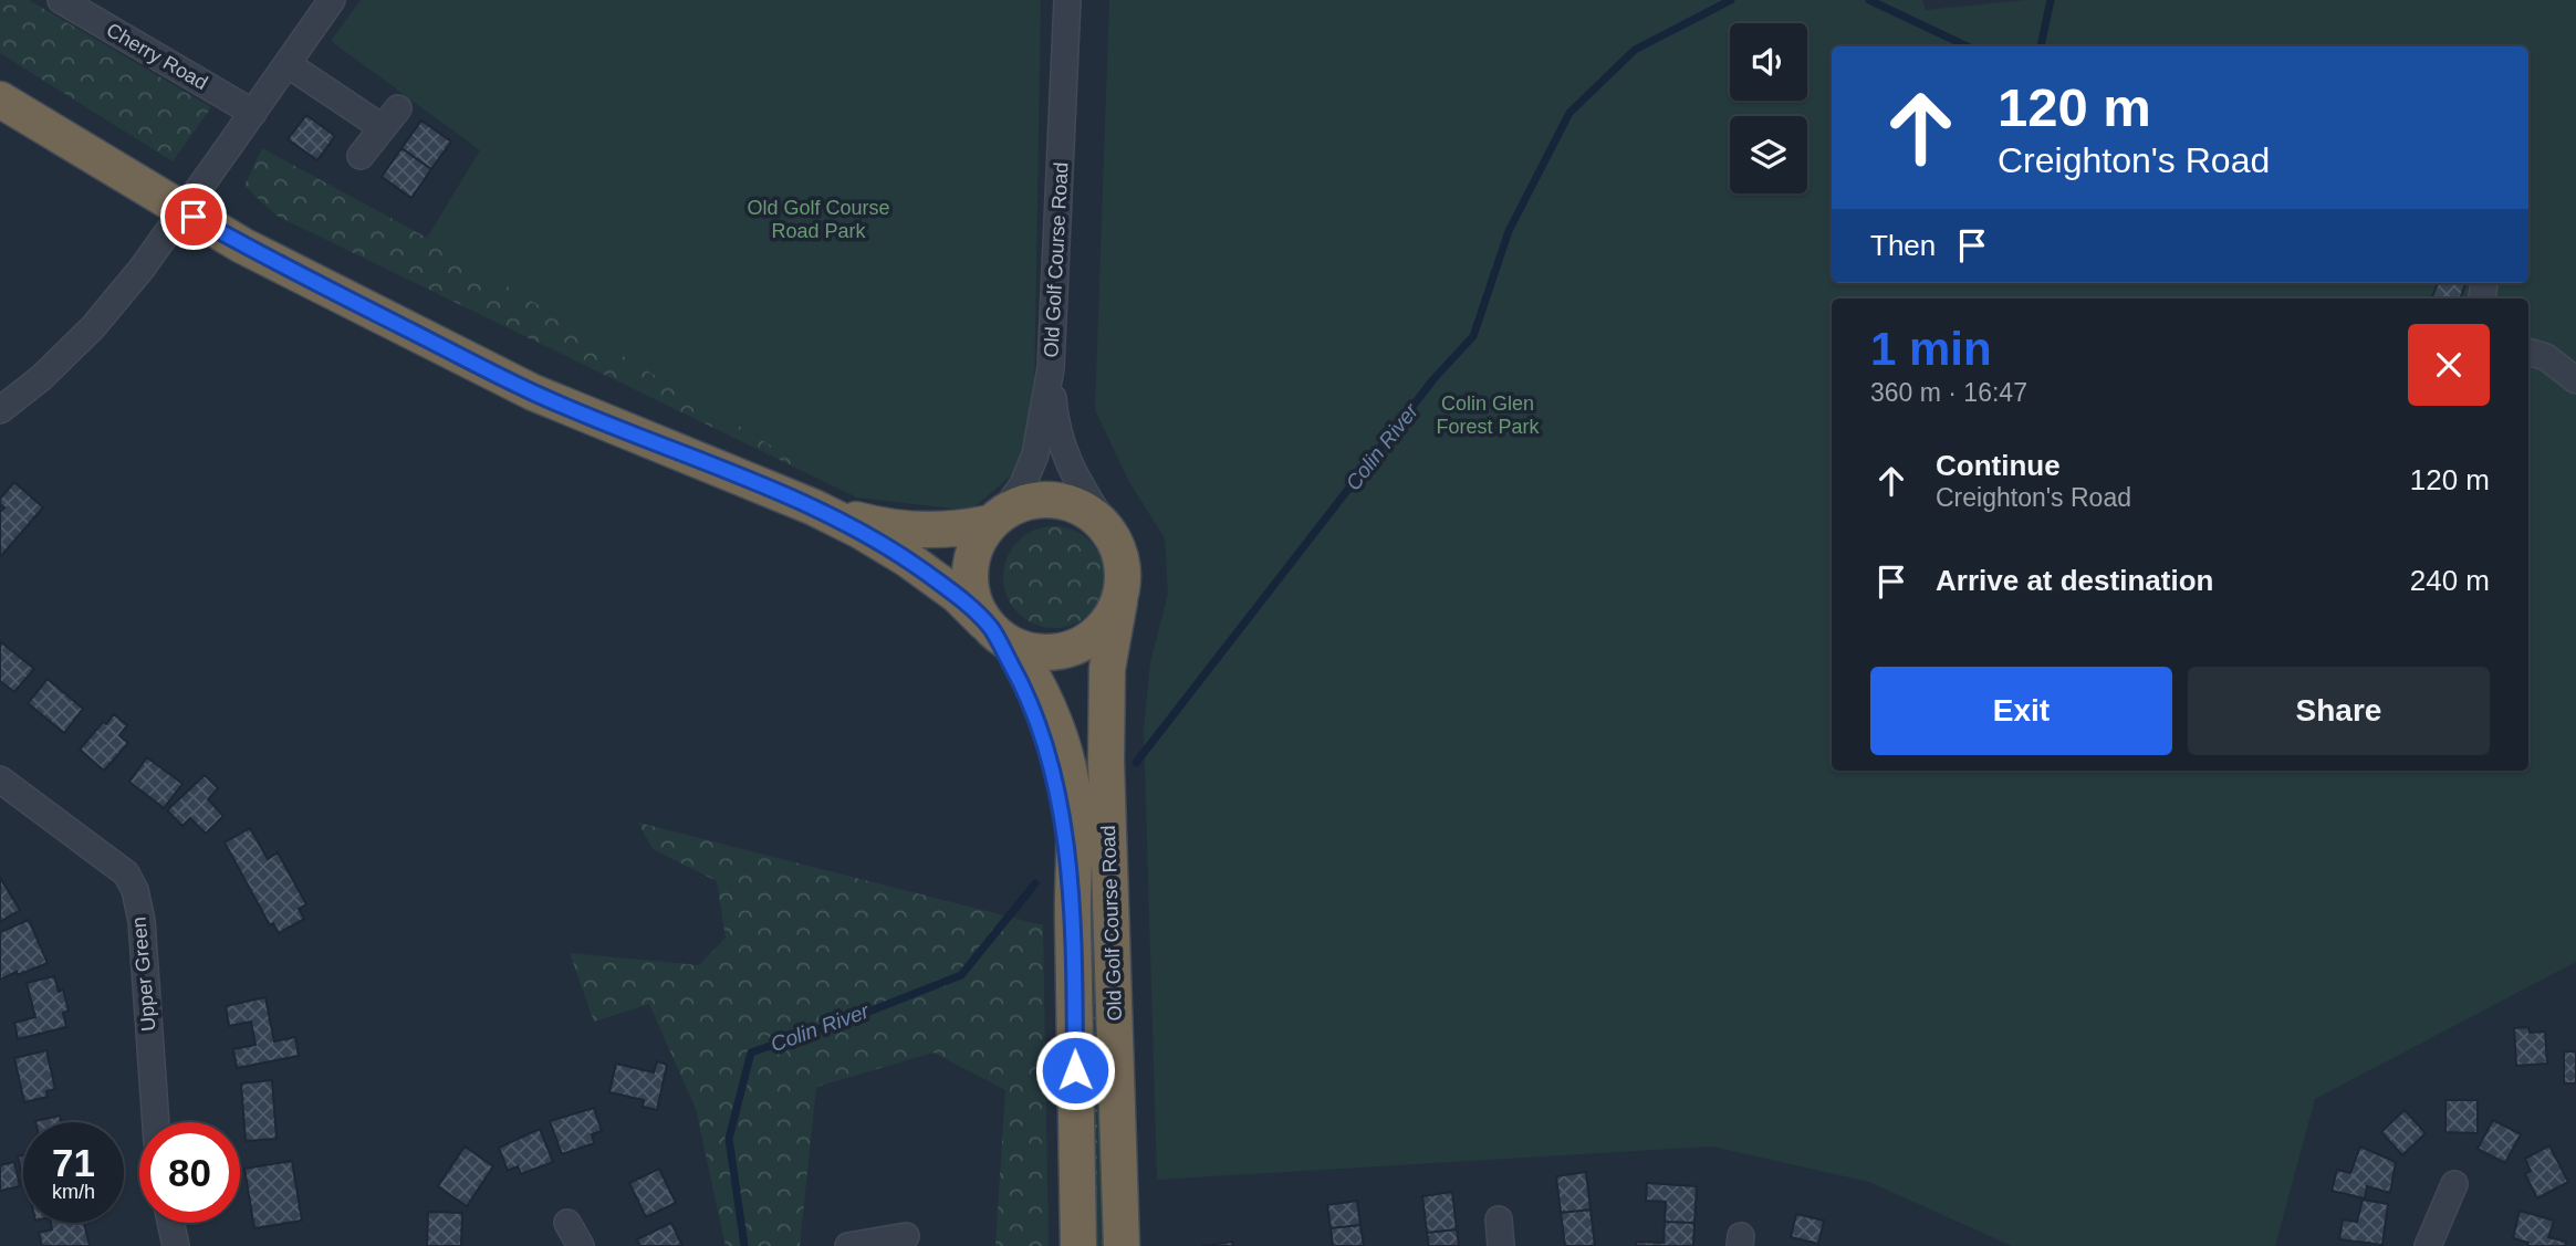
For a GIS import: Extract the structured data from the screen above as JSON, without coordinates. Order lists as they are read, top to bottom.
{
  "streets": {
    "highway": ["Old Golf Course Road"],
    "street": ["Cherry Road", "Upper Green"]
  },
  "water": ["Colin River"],
  "parks": ["Old Golf Course Road Park", "Colin Glen Forest Park"],
  "page": {
    "turn": ["120 m", "Creighton's Road"],
    "then": "Then",
    "heading": ["1 min", "360 m · 16:47"],
    "list": [
      {
        "name": "Continue",
        "note": "Creighton's Road",
        "value": "120 m"
      },
      {
        "name": "Arrive at destination",
        "value": "240 m"
      }
    ],
    "buttons": ["Exit", "Share"],
    "speed": "71 km/h",
    "limit": "80"
  }
}
